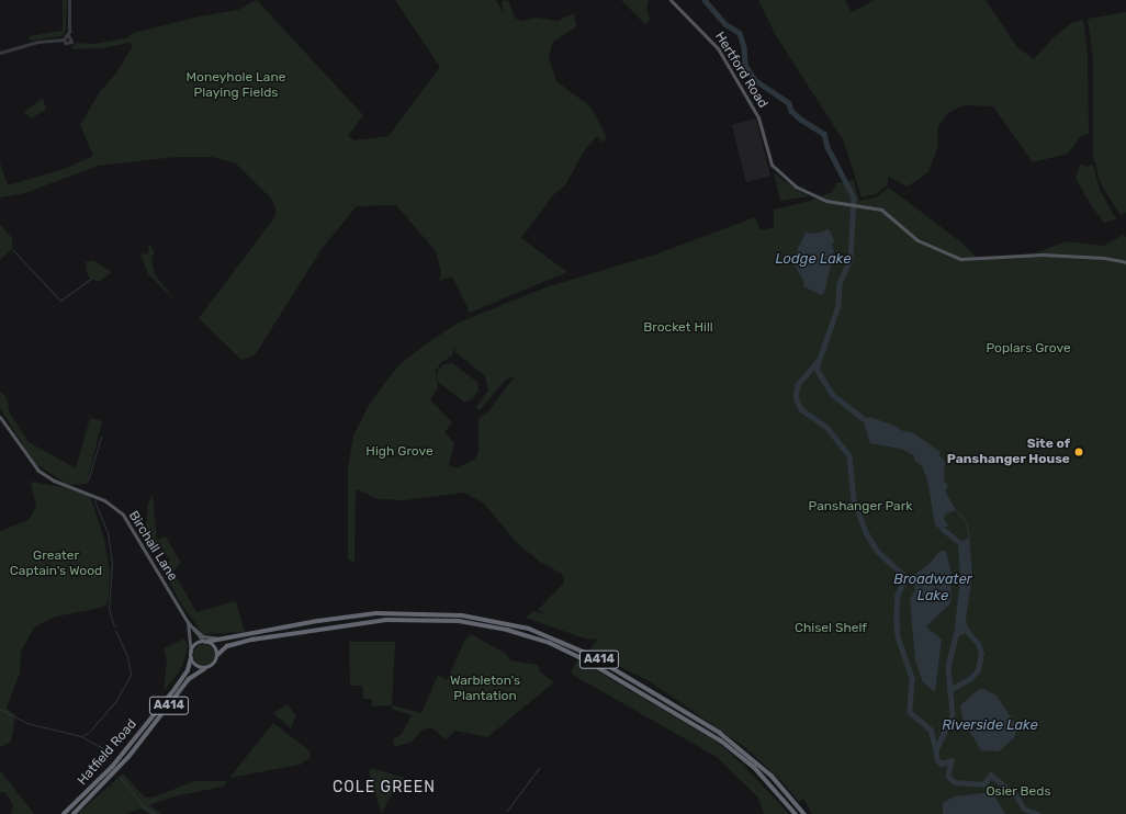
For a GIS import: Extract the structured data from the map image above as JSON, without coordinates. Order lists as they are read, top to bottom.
{
  "streets": {
    "highway": ["A414", "Hatfield Road"],
    "main road": ["Hertford Road", "Birchall Lane"]
  },
  "crossings": [
    ["Birchall Lane", "A414"],
    ["Birchall Lane", "Hatfield Road"],
    ["A414", "Hatfield Road"]
  ],
  "districts": ["COLE GREEN"],
  "water": ["Lodge Lake", "Broadwater Lake", "Riverside Lake"],
  "parks": [
    "Moneyhole Lane Playing Fields",
    "Brocket Hill",
    "Poplars Grove",
    "High Grove",
    "Panshanger Park",
    "Greater Captain's Wood",
    "Chisel Shelf",
    "Warbleton's Plantation",
    "Osier Beds"
  ],
  "places": ["Site of Panshanger House"]
}
